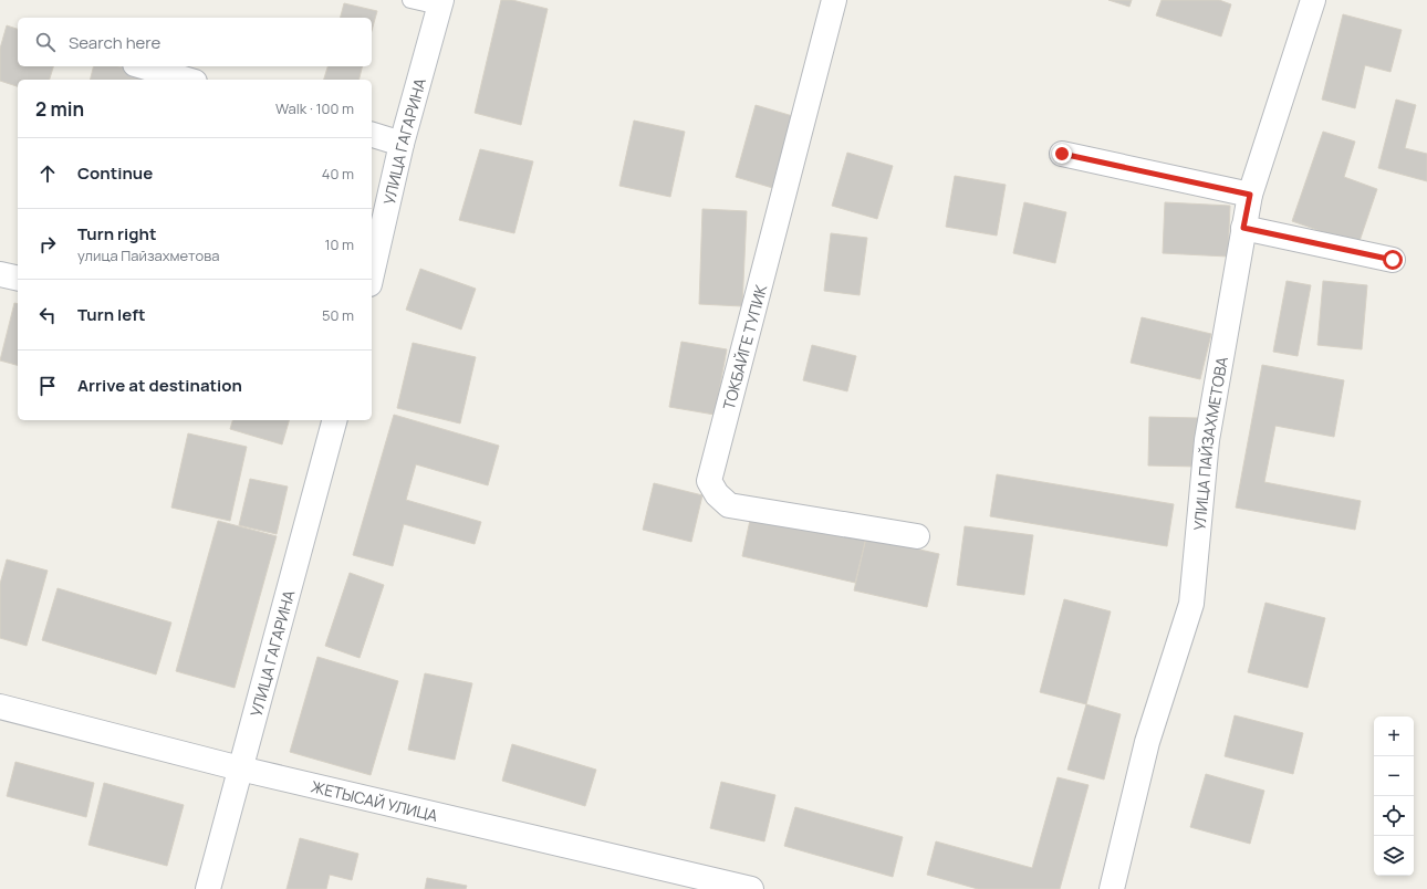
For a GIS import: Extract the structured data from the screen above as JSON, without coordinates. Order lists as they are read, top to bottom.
{
  "streets": {
    "street": [
      "УЛИЦА ГАГАРИНА",
      "ТОКБАЙГЕ ТУПИК",
      "УЛИЦА ПАЙЗАХМЕТОВА",
      "ЖЕТЫСАЙ УЛИЦА"
    ]
  },
  "crossings": [
    ["УЛИЦА ГАГАРИНА", "ЖЕТЫСАЙ УЛИЦА"]
  ],
  "page": {
    "search": "Search here",
    "heading": ["2 min", "Walk · 100 m"],
    "list": [
      ["Continue", "40 m"],
      ["Turn right", "улица Пайзахметова", "10 m"],
      ["Turn left", "50 m"],
      "Arrive at destination"
    ],
    "map_buttons": ["+", "−"]
  }
}
